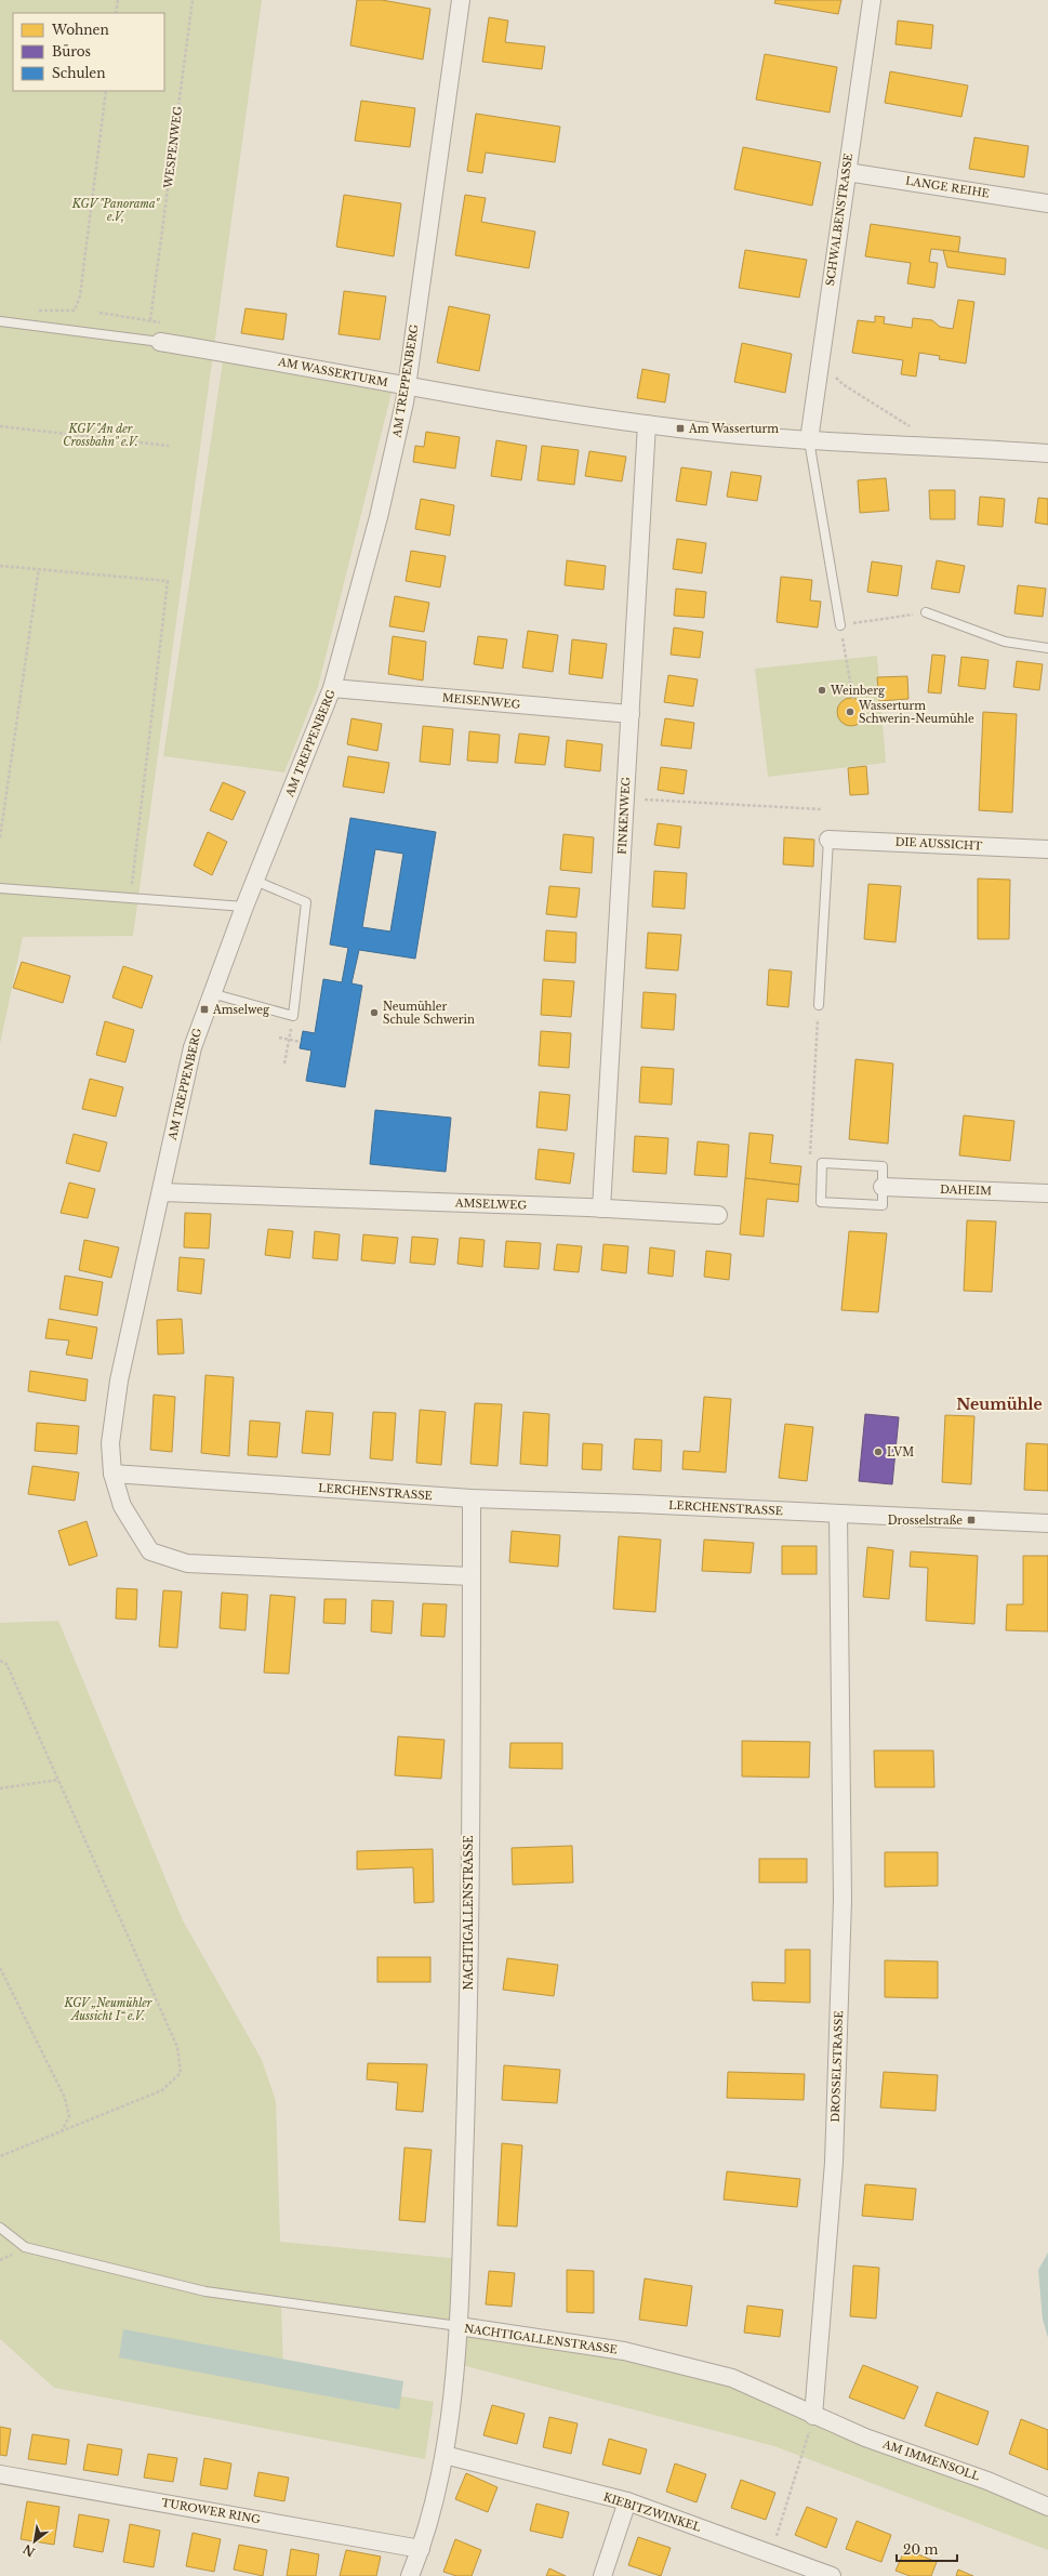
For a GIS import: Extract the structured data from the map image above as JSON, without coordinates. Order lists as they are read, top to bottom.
{
  "streets": {
    "street": [
      "LANGE REIHE",
      "SCHWALBENSTRASSE",
      "AM WASSERTURM",
      "AM TREPPENBERG",
      "MEISENWEG",
      "FINKENWEG",
      "DIE AUSSICHT",
      "DAHEIM",
      "AMSELWEG",
      "LERCHENSTRASSE",
      "NACHTIGALLENSTRASSE",
      "DROSSELSTRASSE",
      "AM IMMENSOLL",
      "TUROWER RING",
      "KIEBITZWINKEL"
    ],
    "path": ["WESPENWEG"]
  },
  "crossings": [
    ["LANGE REIHE", "SCHWALBENSTRASSE"],
    ["SCHWALBENSTRASSE", "AM WASSERTURM"],
    ["AM WASSERTURM", "AM TREPPENBERG"],
    ["AM WASSERTURM", "FINKENWEG"],
    ["AM TREPPENBERG", "MEISENWEG"],
    ["AM TREPPENBERG", "AMSELWEG"],
    ["AM TREPPENBERG", "LERCHENSTRASSE"],
    ["MEISENWEG", "FINKENWEG"],
    ["FINKENWEG", "AMSELWEG"],
    ["LERCHENSTRASSE", "NACHTIGALLENSTRASSE"],
    ["LERCHENSTRASSE", "DROSSELSTRASSE"],
    ["NACHTIGALLENSTRASSE", "DROSSELSTRASSE"],
    ["NACHTIGALLENSTRASSE", "AM IMMENSOLL"],
    ["NACHTIGALLENSTRASSE", "TUROWER RING"],
    ["NACHTIGALLENSTRASSE", "KIEBITZWINKEL"],
    ["DROSSELSTRASSE", "AM IMMENSOLL"]
  ],
  "districts": ["Neumühle"],
  "parks": ["KGV \"Panorama\" e.V,", "KGV \"An der Crossbahn\" e.V.", "KGV „Neumühler Aussicht I“ e.V."],
  "places": {
    "transit": ["Am Wasserturm", "Amselweg", "Drosselstraße"],
    "other": [
      "Weinberg",
      "Wasserturm Schwerin-Neumühle",
      "Neumühler Schule Schwerin",
      "LVM"
    ]
  },
  "legend": ["Wohnen", "Büros", "Schulen"],
  "scale_bar": "20 m",
  "north": "bottom left"
}
